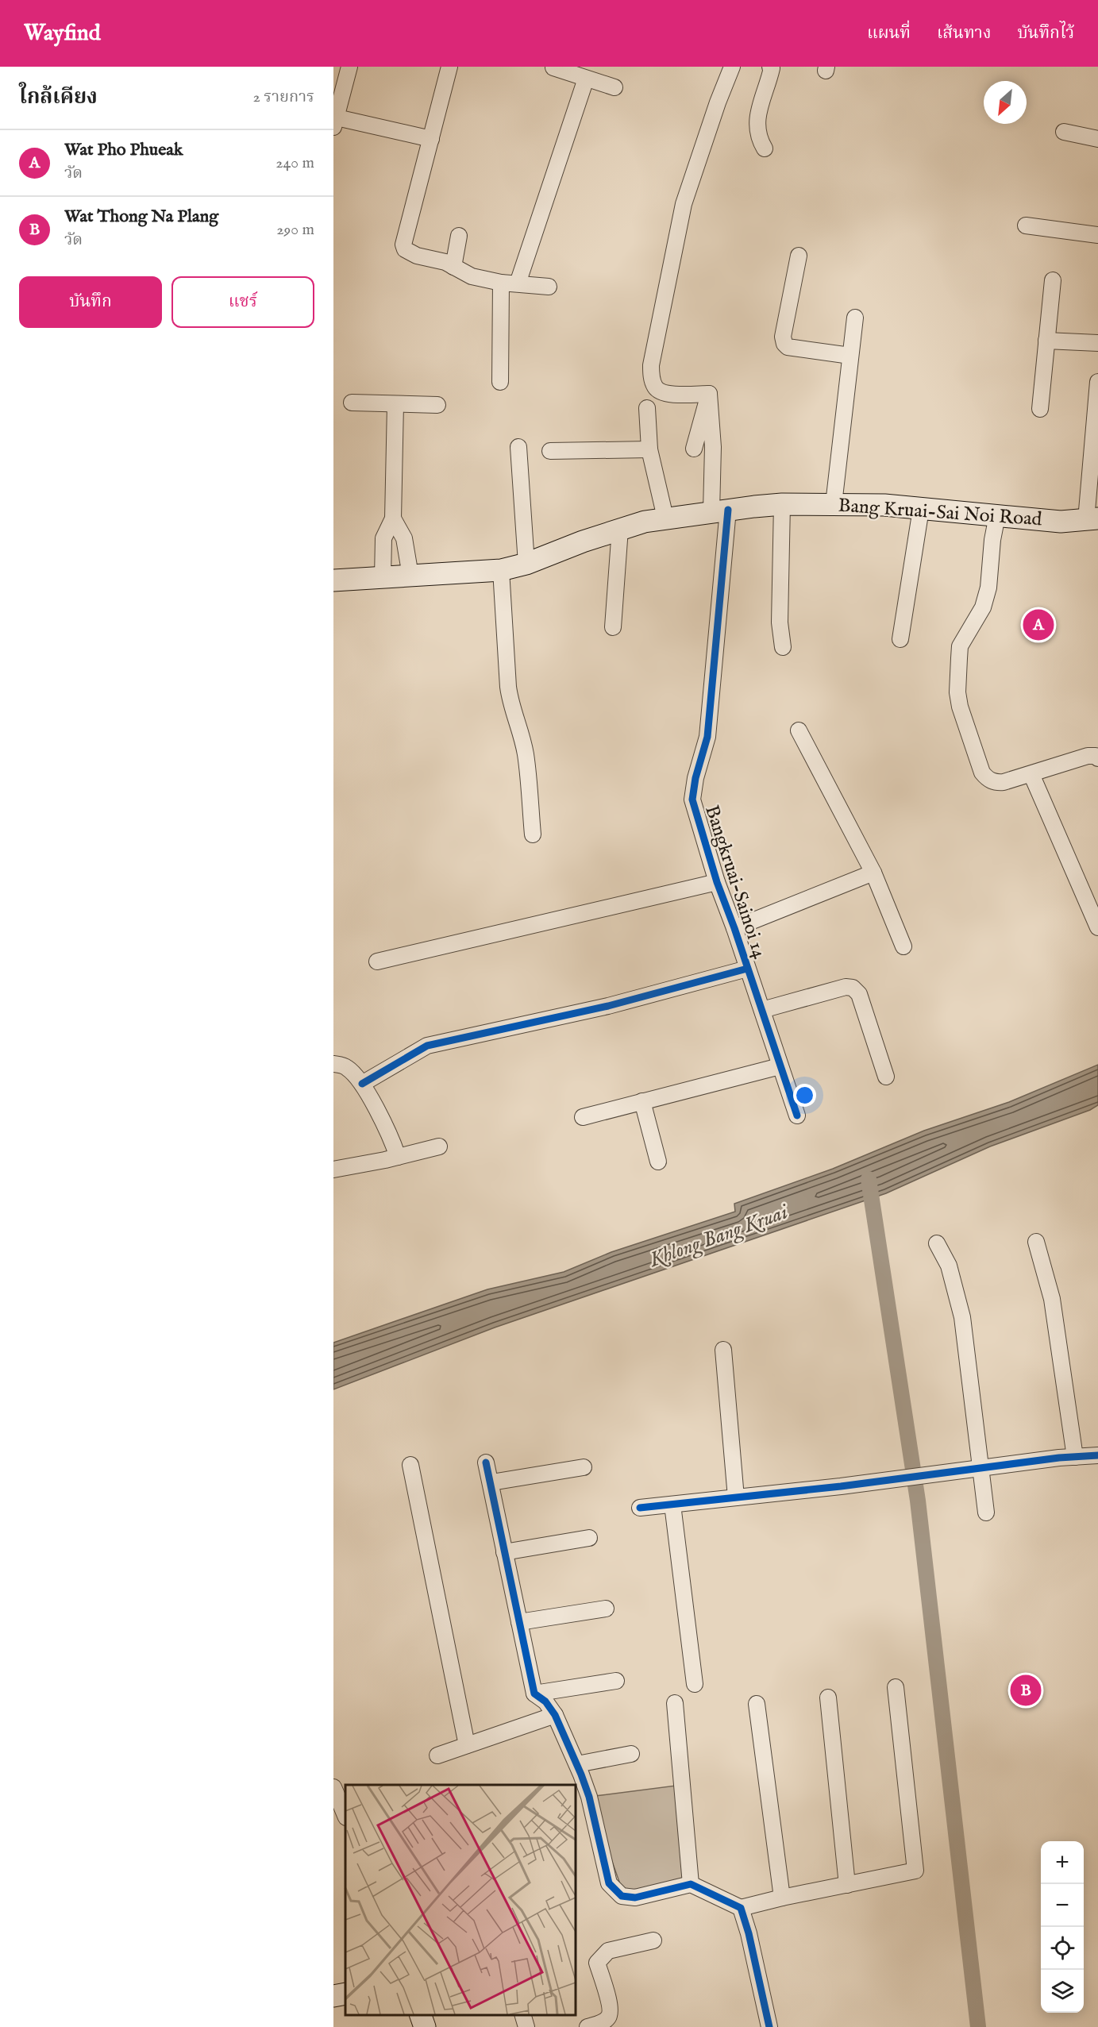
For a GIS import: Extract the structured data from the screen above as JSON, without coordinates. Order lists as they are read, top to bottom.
{
  "streets": {
    "main road": ["Bang Kruai-Sai Noi Road"],
    "street": ["Bangkruai-Sainoi 14"]
  },
  "crossings": [
    ["Bang Kruai-Sai Noi Road", "Bangkruai-Sainoi 14"]
  ],
  "water": ["Khlong Bang Kruai"],
  "north": "bottom left",
  "page": {
    "header": "Wayfind",
    "nav": ["แผนที่", "เส้นทาง", "บันทึกไว้"],
    "heading": ["ใกล้เคียง", "2 รายการ"],
    "list": [
      {
        "mark": "A",
        "name": "Wat Pho Phueak",
        "note": "วัด",
        "value": "240 m"
      },
      {
        "mark": "B",
        "name": "Wat Thong Na Plang",
        "note": "วัด",
        "value": "290 m"
      }
    ],
    "buttons": ["บันทึก", "แชร์"],
    "pins": ["A", "B"],
    "map_buttons": ["+", "−"]
  }
}
